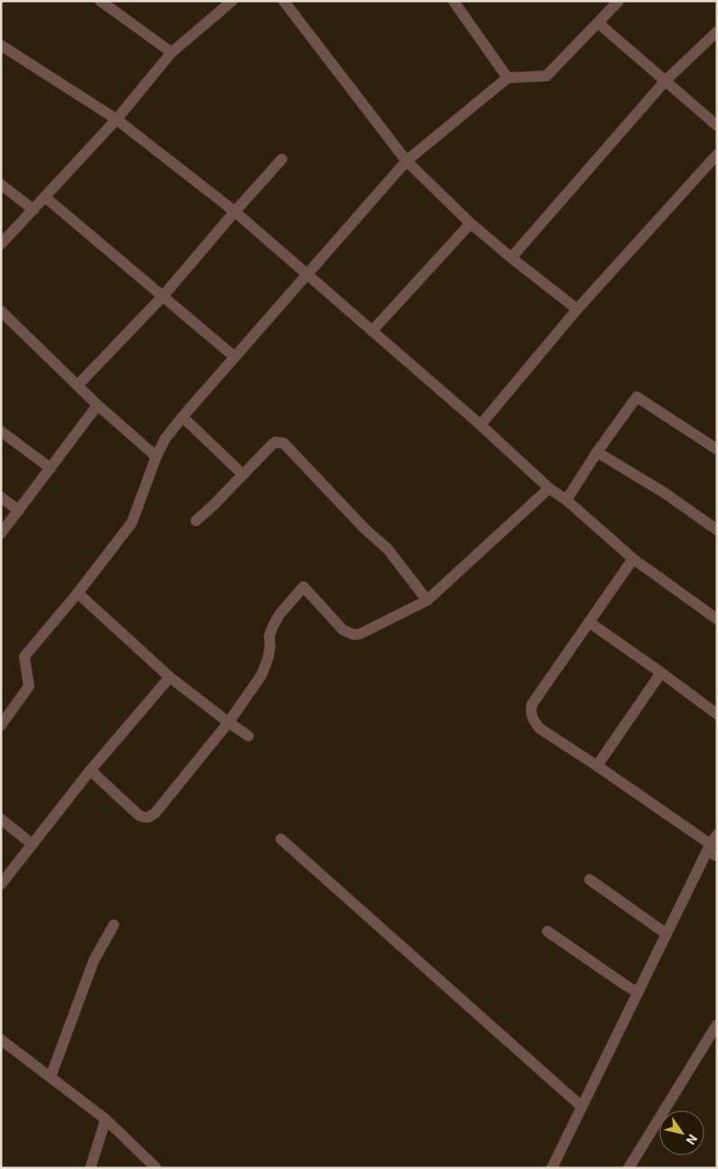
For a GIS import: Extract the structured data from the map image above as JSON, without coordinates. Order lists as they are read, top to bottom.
{
  "north": "bottom right"
}
